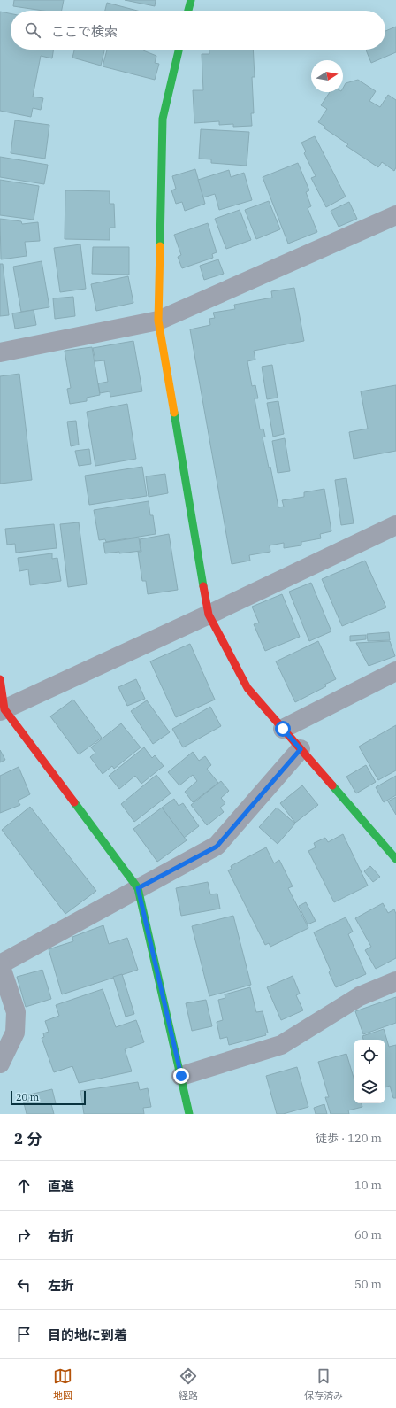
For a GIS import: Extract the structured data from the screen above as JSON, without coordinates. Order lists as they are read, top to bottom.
{
  "scale_bar": "20 m",
  "north": "right",
  "page": {
    "search": "ここで検索",
    "scale": "20 m",
    "heading": ["2 分", "徒歩 · 120 m"],
    "list": [
      ["直進", "10 m"],
      ["右折", "60 m"],
      ["左折", "50 m"],
      "目的地に到着"
    ],
    "nav": ["地図", "経路", "保存済み"]
  }
}
